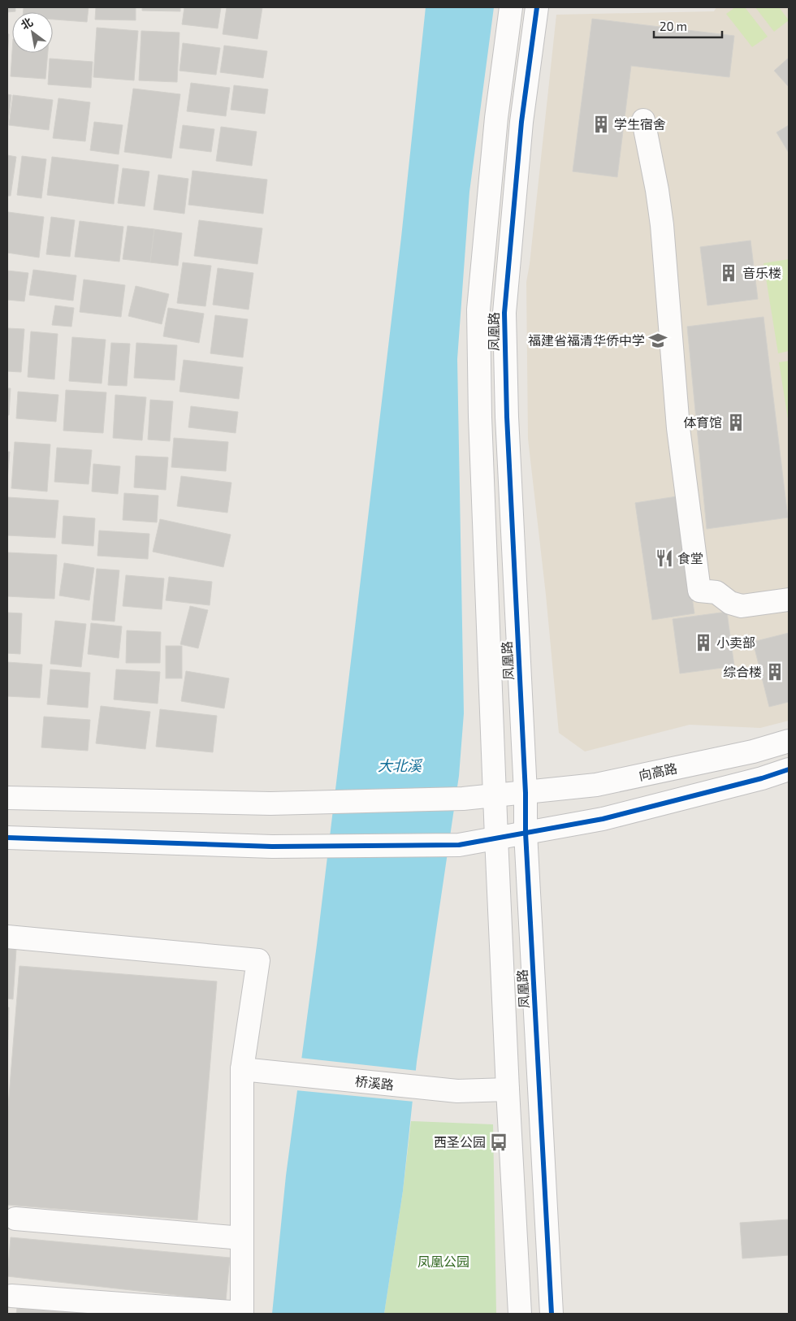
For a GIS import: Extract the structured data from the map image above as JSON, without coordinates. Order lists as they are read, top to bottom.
{
  "streets": {
    "street": ["凤凰路", "向高路", "桥溪路"]
  },
  "crossings": [
    ["凤凰路", "向高路"],
    ["凤凰路", "桥溪路"]
  ],
  "water": ["大北溪"],
  "parks": ["凤凰公园"],
  "places": {
    "building": [
      "学生宿舍",
      "音乐楼",
      "体育馆",
      "小卖部",
      "综合楼"
    ],
    "school or university": ["福建省福清华侨中学"],
    "restaurant": ["食堂"],
    "bus stop": ["西圣公园"]
  },
  "scale_bar": "20 m",
  "north": "top left"
}
